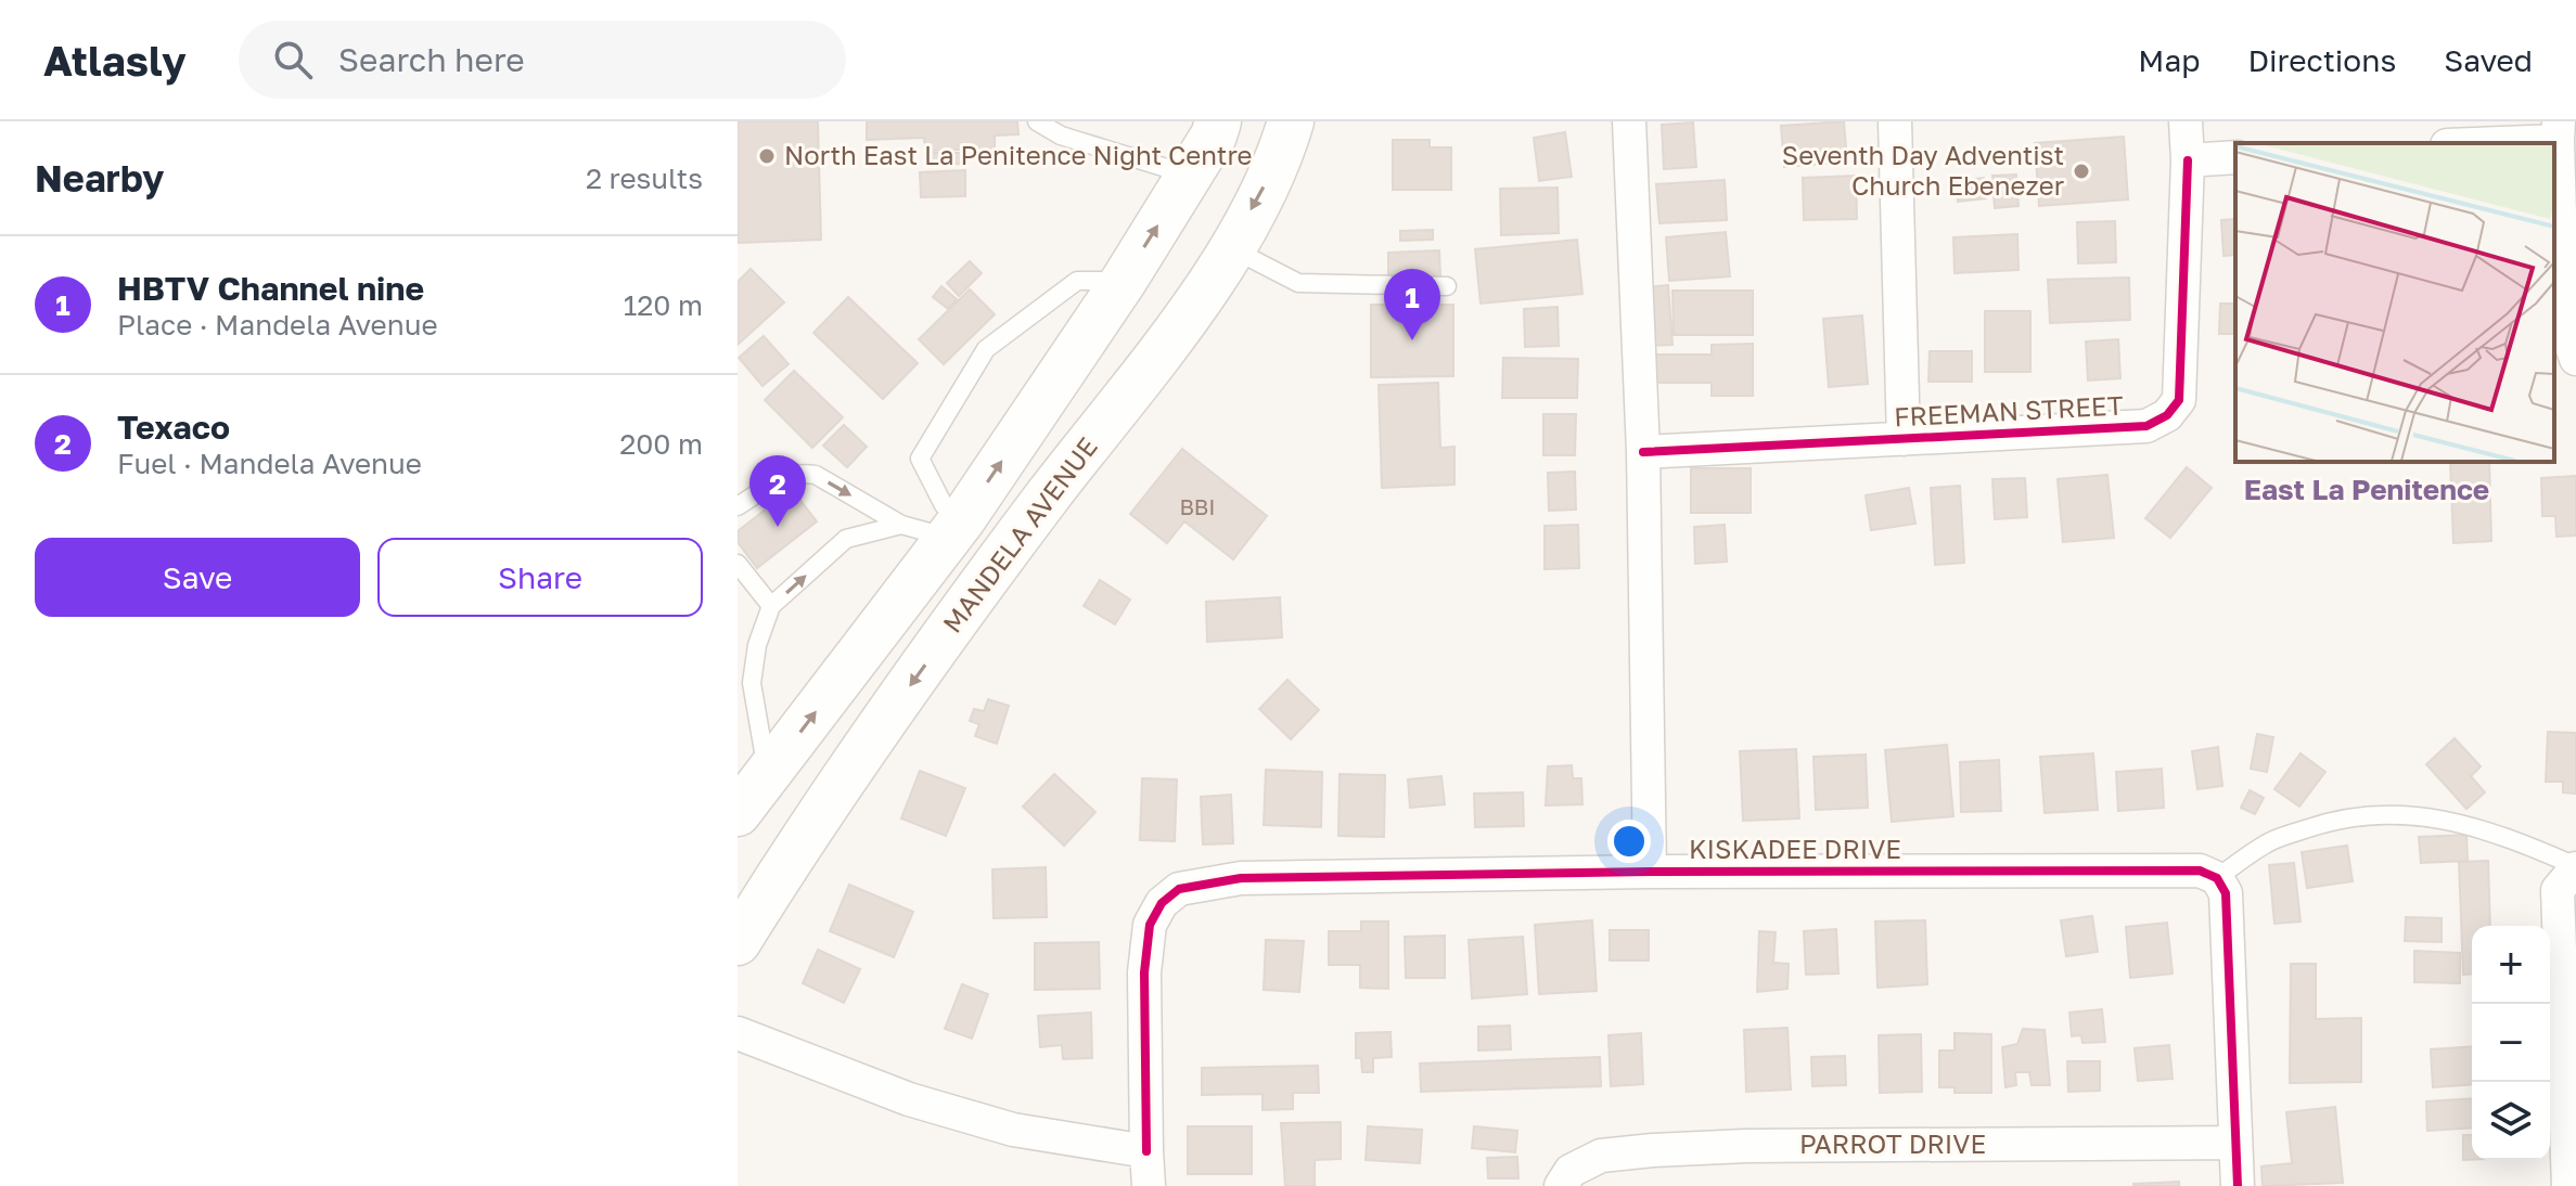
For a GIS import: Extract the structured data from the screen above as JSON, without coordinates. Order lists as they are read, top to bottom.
{
  "streets": {
    "main road": ["MANDELA AVENUE"],
    "street": ["FREEMAN STREET", "KISKADEE DRIVE", "PARROT DRIVE"]
  },
  "districts": ["East La Penitence"],
  "places": ["North East La Penitence Night Centre", "Seventh Day Adventist Church Ebenezer"],
  "house_numbers": ["BBI"],
  "page": {
    "header": "Atlasly",
    "search": "Search here",
    "nav": ["Map", "Directions", "Saved"],
    "heading": ["Nearby", "2 results"],
    "list": [
      {
        "mark": "1",
        "name": "HBTV Channel nine",
        "note": "Place · Mandela Avenue",
        "value": "120 m"
      },
      {
        "mark": "2",
        "name": "Texaco",
        "note": "Fuel · Mandela Avenue",
        "value": "200 m"
      }
    ],
    "pins": ["1", "2"],
    "buttons": ["Save", "Share"],
    "map_buttons": ["+", "−"]
  }
}
